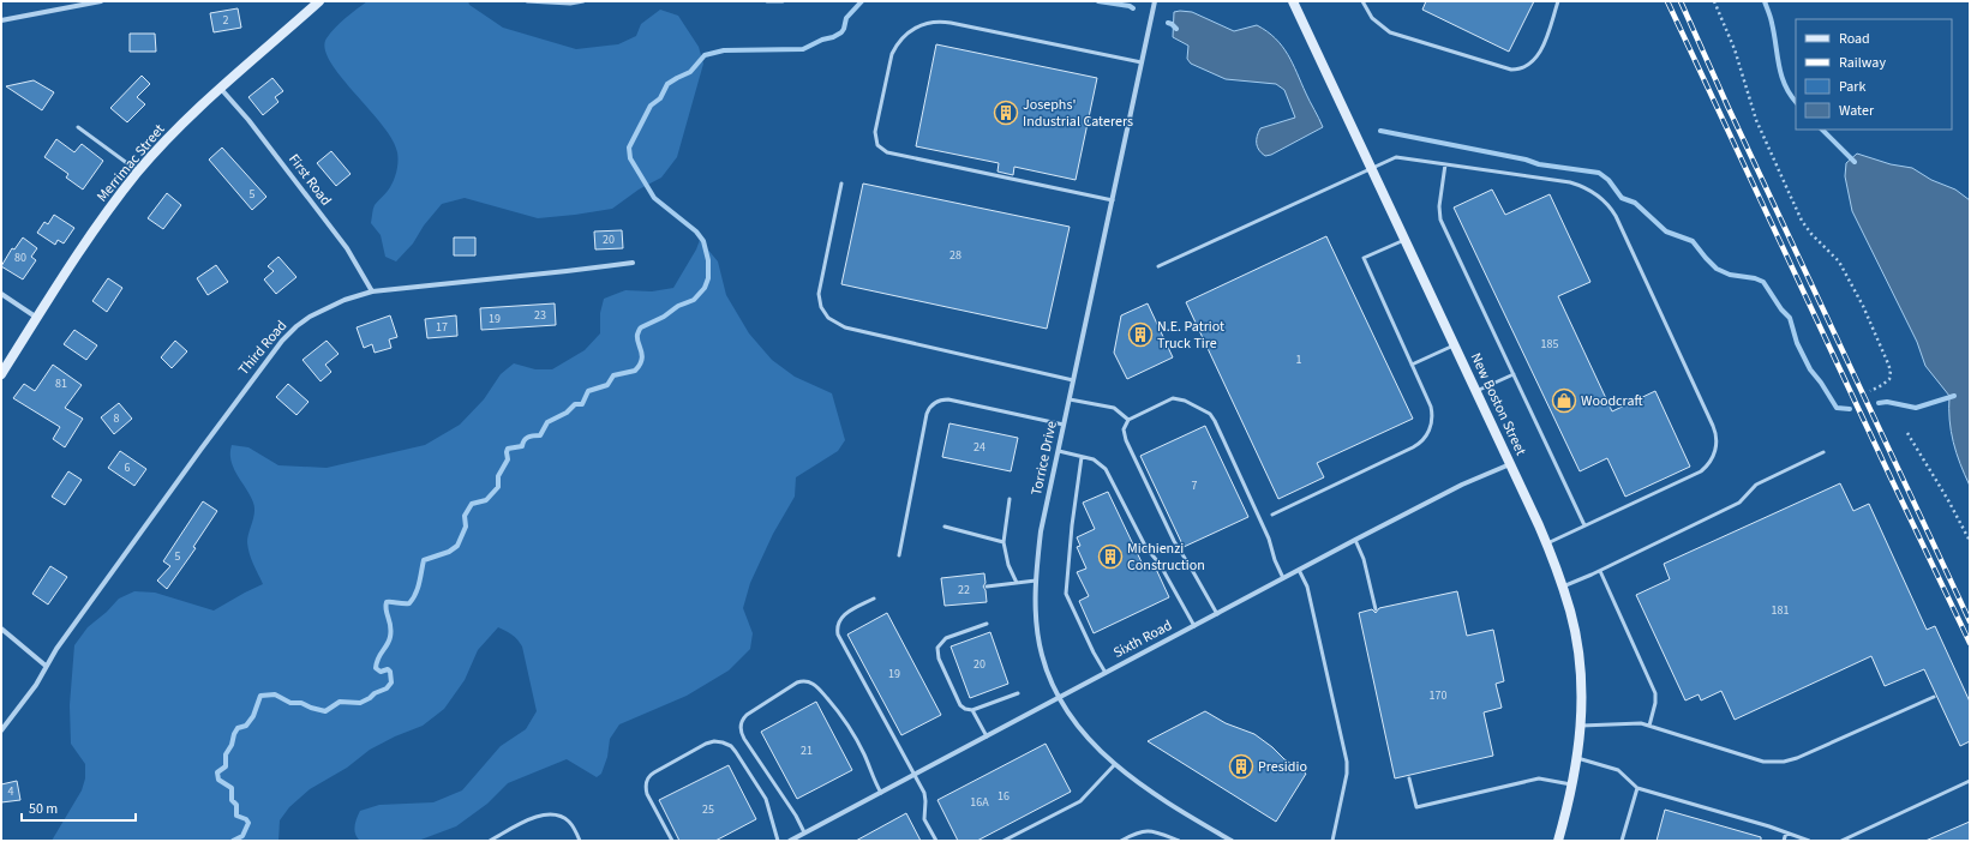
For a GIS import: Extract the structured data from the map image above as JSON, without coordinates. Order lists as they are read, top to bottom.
{
  "streets": {
    "main road": ["Merrimac Street", "New Boston Street"],
    "street": [
      "First Road",
      "Third Road",
      "Torrice Drive",
      "Sixth Road"
    ]
  },
  "crossings": [
    ["Merrimac Street", "First Road"],
    ["First Road", "Third Road"],
    ["New Boston Street", "Sixth Road"],
    ["Torrice Drive", "Sixth Road"]
  ],
  "places": {
    "building": [
      "Josephs' Industrial Caterers",
      "N.E. Patriot Truck Tire",
      "Michienzi Construction",
      "Presidio"
    ],
    "shop": ["Woodcraft"]
  },
  "house_numbers": [
    "2",
    "5",
    "20",
    "28",
    "80",
    "23",
    "19",
    "17",
    "185",
    "1",
    "81",
    "8",
    "24",
    "6",
    "7",
    "5",
    "22",
    "181",
    "20",
    "19",
    "170",
    "21",
    "4",
    "16",
    "16A",
    "25"
  ],
  "legend": [
    "Road",
    "Railway",
    "Park",
    "Water"
  ],
  "scale_bar": "50 m"
}
